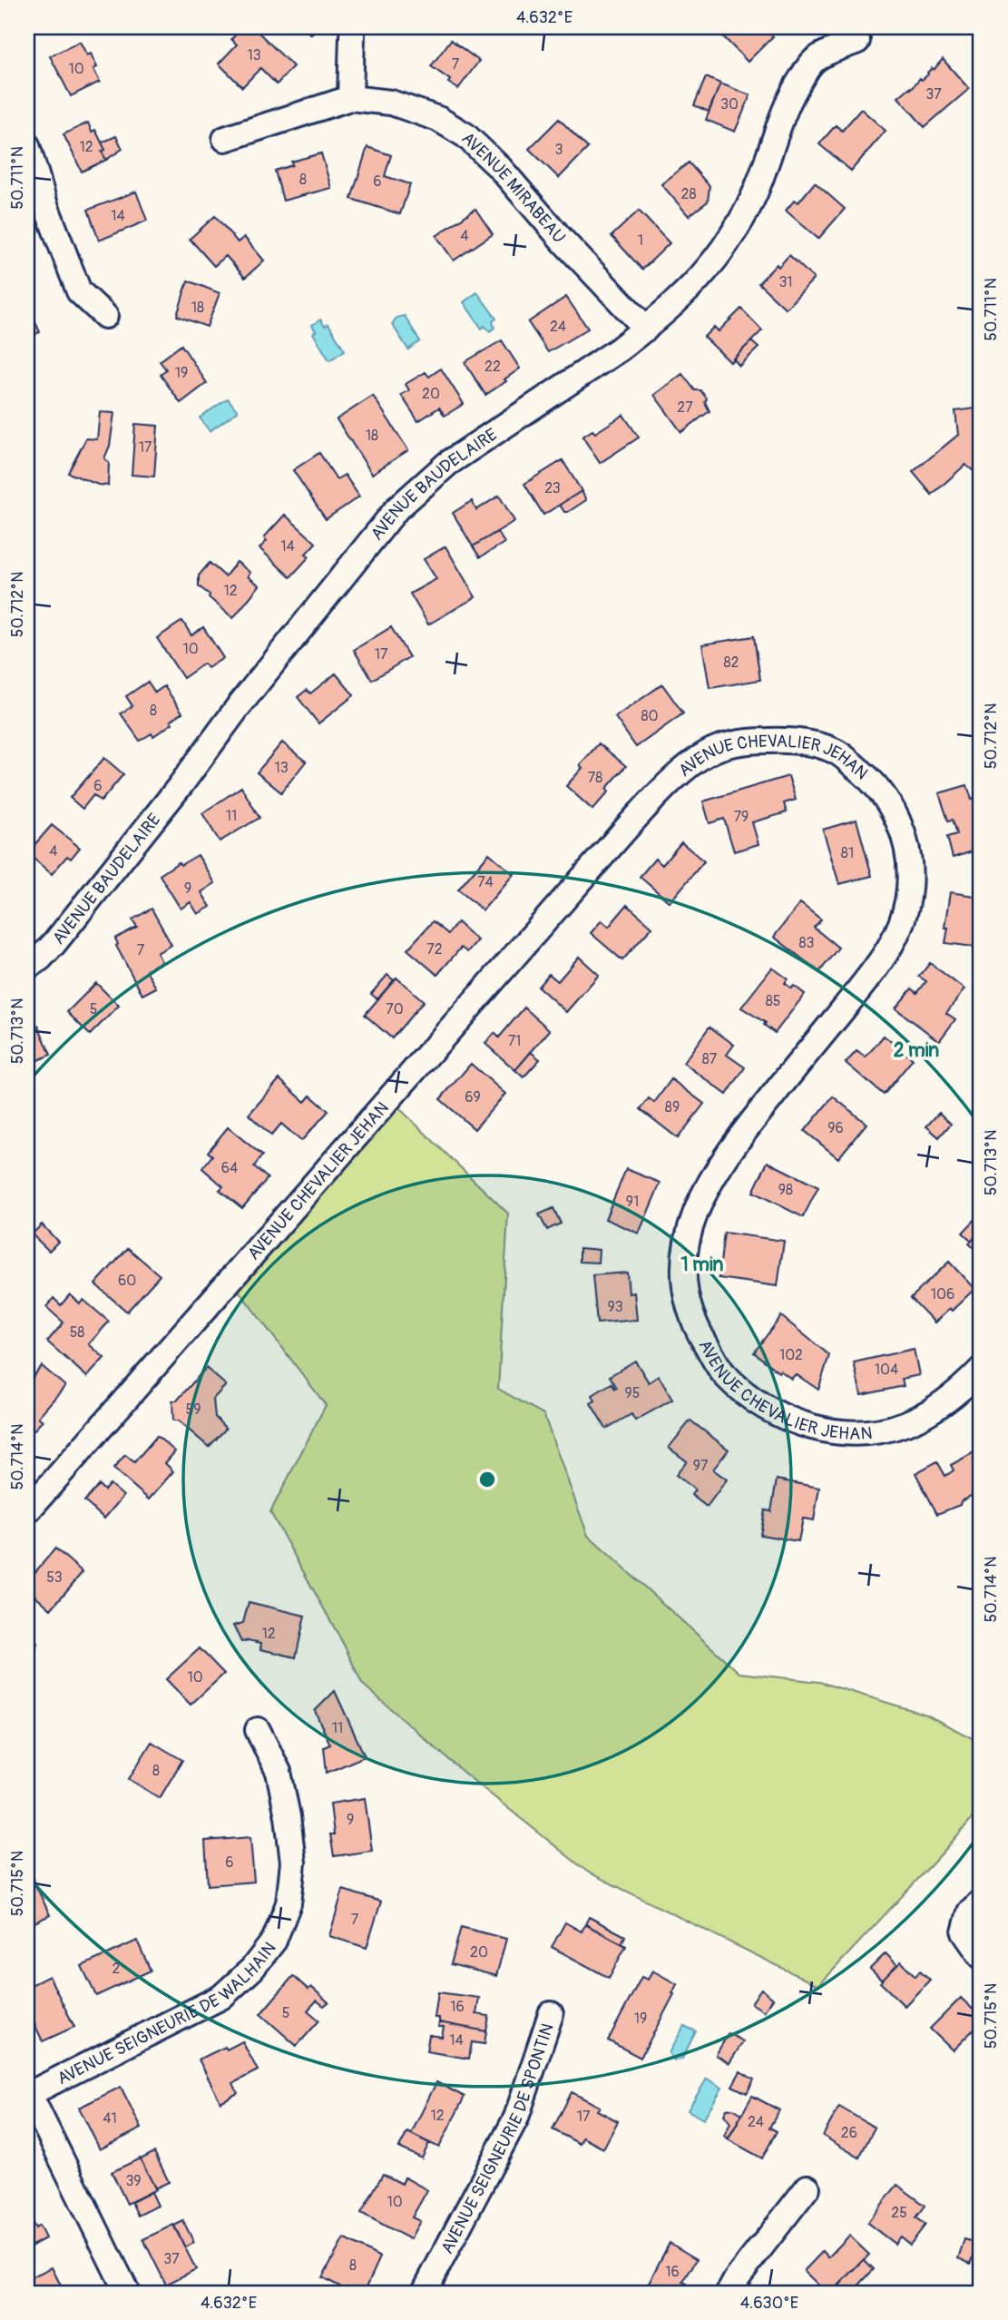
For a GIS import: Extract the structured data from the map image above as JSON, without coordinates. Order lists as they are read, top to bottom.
{
  "streets": {
    "street": [
      "AVENUE MIRABEAU",
      "AVENUE BAUDELAIRE",
      "AVENUE CHEVALIER JEHAN",
      "AVENUE SEIGNEURIE DE WALHAIN",
      "AVENUE SEIGNEURIE DE SPONTIN"
    ]
  },
  "crossings": [
    ["AVENUE MIRABEAU", "AVENUE BAUDELAIRE"]
  ],
  "house_numbers": [
    "13",
    "7",
    "10",
    "37",
    "30",
    "12",
    "3",
    "8",
    "6",
    "28",
    "14",
    "4",
    "1",
    "31",
    "18",
    "24",
    "22",
    "19",
    "20",
    "27",
    "18",
    "17",
    "23",
    "14",
    "12",
    "10",
    "17",
    "82",
    "8",
    "80",
    "13",
    "78",
    "6",
    "11",
    "79",
    "4",
    "81",
    "74",
    "9",
    "83",
    "72",
    "7",
    "85",
    "5",
    "70",
    "71",
    "87",
    "69",
    "89",
    "96",
    "64",
    "98",
    "91",
    "60",
    "106",
    "93",
    "58",
    "102",
    "104",
    "95",
    "59",
    "97",
    "53",
    "12",
    "10",
    "11",
    "8",
    "9",
    "6",
    "7",
    "20",
    "2",
    "16",
    "5",
    "19",
    "14",
    "12",
    "17",
    "41",
    "24",
    "26",
    "39",
    "10",
    "25",
    "37",
    "8",
    "16"
  ],
  "coordinates": [
    "4.632°E",
    "50.711°N",
    "50.712°N",
    "50.713°N",
    "50.714°N",
    "50.715°N",
    "4.630°E"
  ],
  "rings": ["2 min", "1 min"]
}
